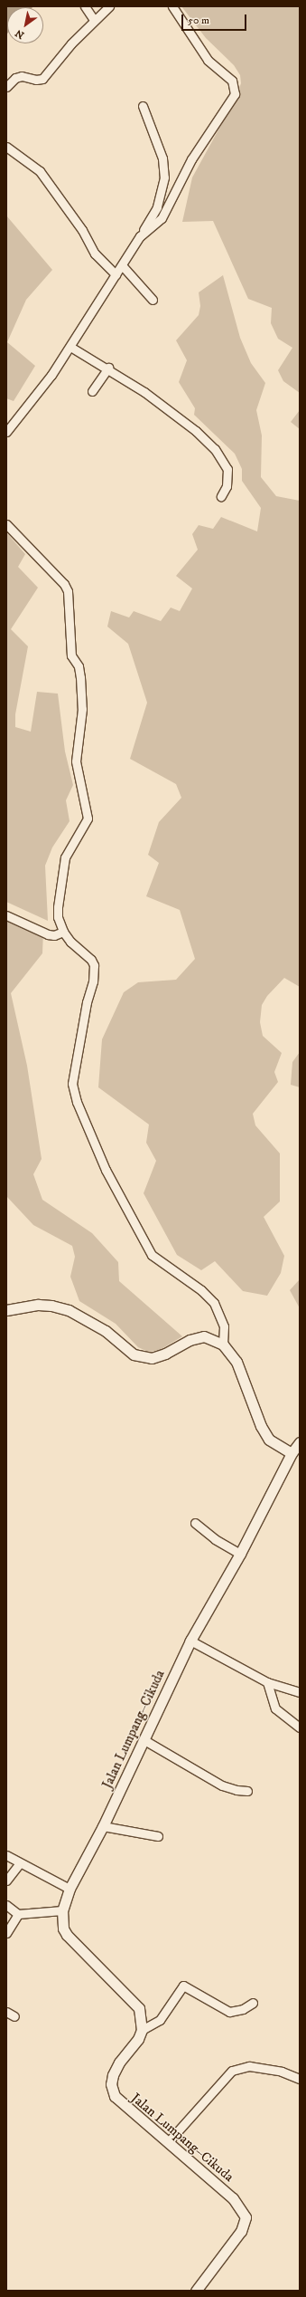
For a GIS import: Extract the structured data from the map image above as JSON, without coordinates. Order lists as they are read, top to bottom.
{
  "streets": {
    "street": ["Jalan Lumpang–Cikuda"]
  },
  "scale_bar": "50 m",
  "north": "bottom left"
}
